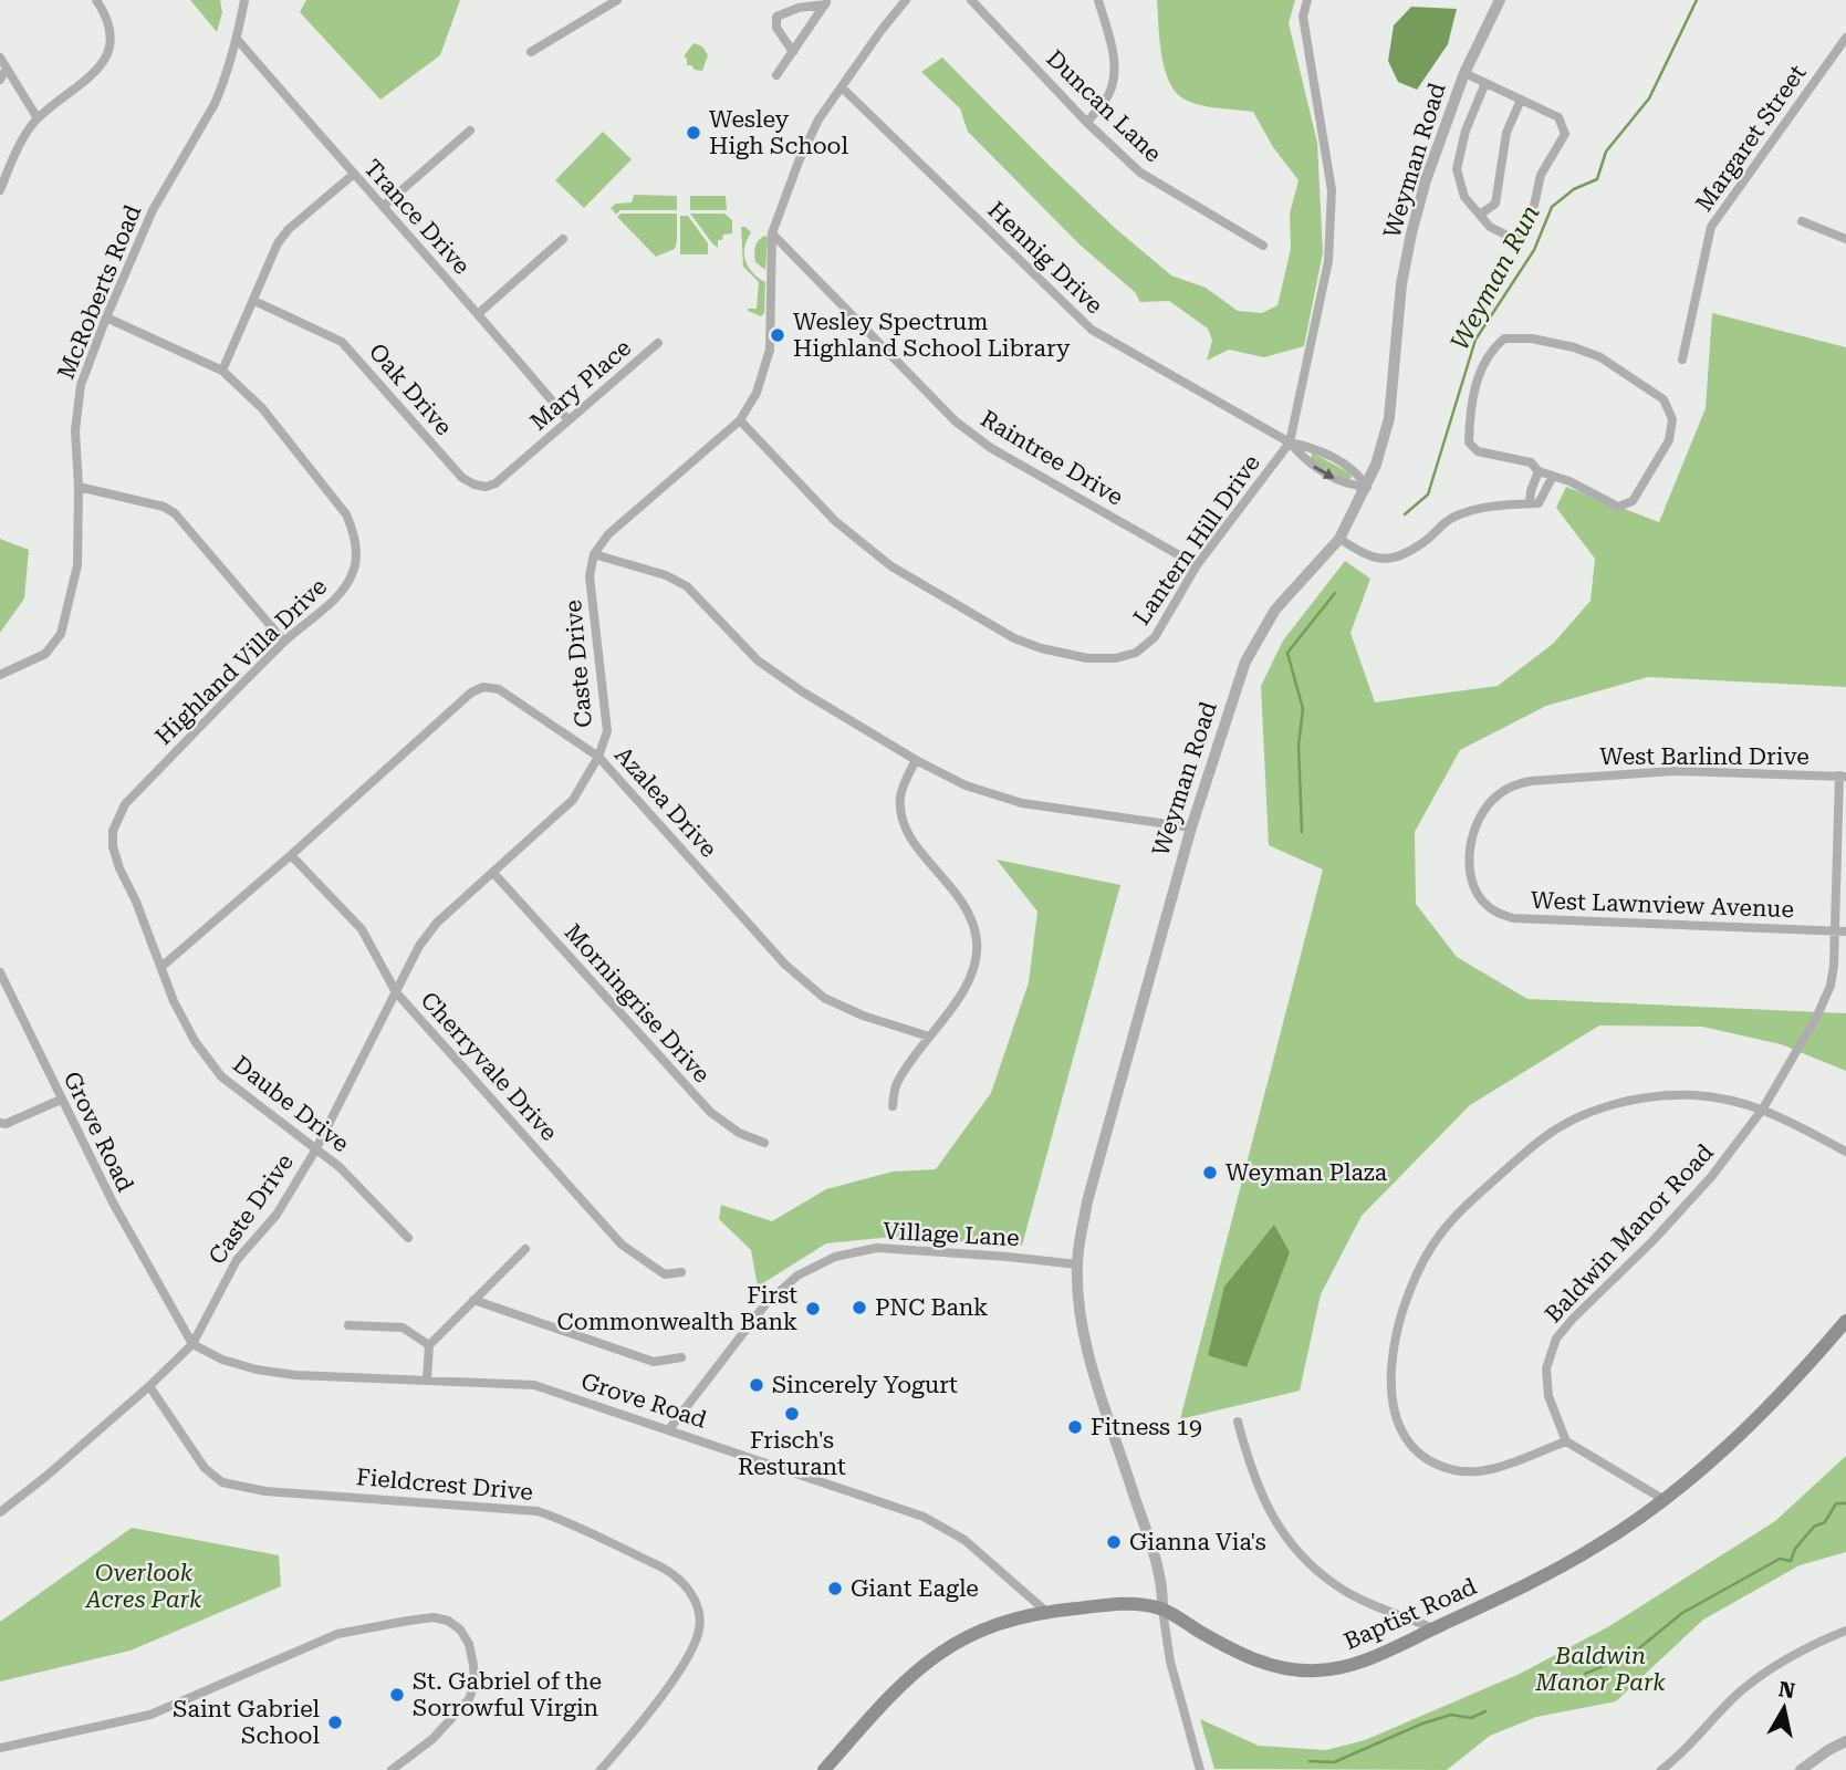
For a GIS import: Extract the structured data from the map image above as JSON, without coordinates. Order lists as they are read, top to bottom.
{
  "streets": {
    "main road": ["Baptist Road"],
    "street": [
      "Duncan Lane",
      "Margaret Street",
      "Weyman Road",
      "Trance Drive",
      "Hennig Drive",
      "McRoberts Road",
      "Mary Place",
      "Oak Drive",
      "Raintree Drive",
      "Lantern Hill Drive",
      "Highland Villa Drive",
      "Caste Drive",
      "West Barlind Drive",
      "Azalea Drive",
      "West Lawnview Avenue",
      "Morningrise Drive",
      "Cherryvale Drive",
      "Daube Drive",
      "Grove Road",
      "Baldwin Manor Road",
      "Village Lane",
      "Fieldcrest Drive"
    ]
  },
  "crossings": [
    ["Weyman Road", "Hennig Drive"],
    ["Weyman Road", "Village Lane"],
    ["Weyman Road", "Baptist Road"],
    ["Trance Drive", "McRoberts Road"],
    ["Trance Drive", "Mary Place"],
    ["Hennig Drive", "Lantern Hill Drive"],
    ["McRoberts Road", "Highland Villa Drive"],
    ["Mary Place", "Oak Drive"],
    ["Raintree Drive", "Lantern Hill Drive"],
    ["Highland Villa Drive", "Daube Drive"],
    ["Caste Drive", "Azalea Drive"],
    ["Caste Drive", "Morningrise Drive"],
    ["Caste Drive", "Cherryvale Drive"],
    ["Caste Drive", "Daube Drive"],
    ["Caste Drive", "Grove Road"],
    ["Caste Drive", "Fieldcrest Drive"],
    ["West Barlind Drive", "West Lawnview Avenue"],
    ["West Barlind Drive", "Baldwin Manor Road"],
    ["Azalea Drive", "Cherryvale Drive"],
    ["Azalea Drive", "Daube Drive"],
    ["West Lawnview Avenue", "Baldwin Manor Road"],
    ["Grove Road", "Village Lane"],
    ["Grove Road", "Baptist Road"]
  ],
  "water": ["Weyman Run"],
  "parks": ["Overlook Acres Park", "Baldwin Manor Park"],
  "places": [
    "Wesley High School",
    "Wesley Spectrum Highland School Library",
    "Weyman Plaza",
    "PNC Bank",
    "First Commonwealth Bank",
    "Sincerely Yogurt",
    "Frisch's Resturant",
    "Fitness 19",
    "Gianna Via's",
    "Giant Eagle",
    "St. Gabriel of the Sorrowful Virgin",
    "Saint Gabriel School"
  ],
  "north": "top"
}
